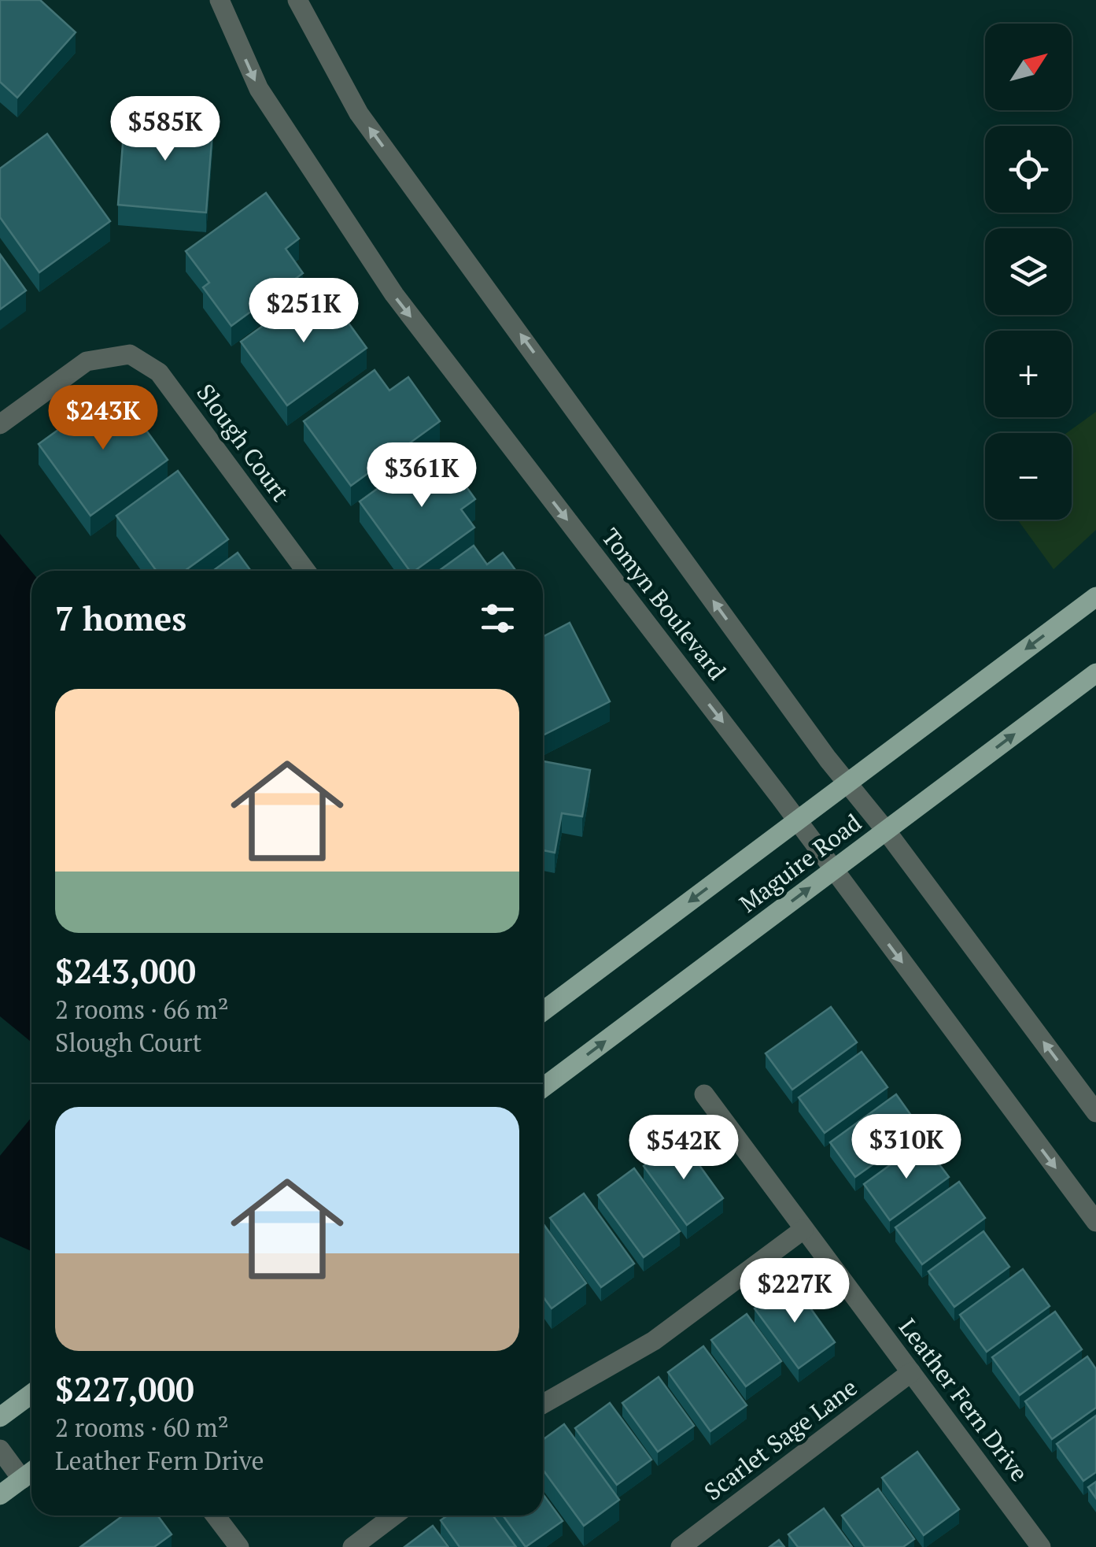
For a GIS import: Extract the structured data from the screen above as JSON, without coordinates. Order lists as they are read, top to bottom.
{
  "streets": {
    "main road": ["Maguire Road"],
    "street": [
      "Slough Court",
      "Tomyn Boulevard",
      "Leather Fern Drive",
      "Scarlet Sage Lane"
    ]
  },
  "crossings": [
    ["Tomyn Boulevard", "Maguire Road"],
    ["Leather Fern Drive", "Scarlet Sage Lane"]
  ],
  "north": "top right",
  "page": {
    "map_buttons": ["+", "−"],
    "price": [
      "$585K",
      "$251K",
      "$243K",
      "$361K",
      "$310K",
      "$542K",
      "$227K"
    ],
    "heading": "7 homes",
    "list": [
      {
        "name": "$243,000",
        "note": "2 rooms · 66 m² · Slough Court"
      },
      {
        "name": "$227,000",
        "note": "2 rooms · 60 m² · Leather Fern Drive"
      }
    ]
  }
}
